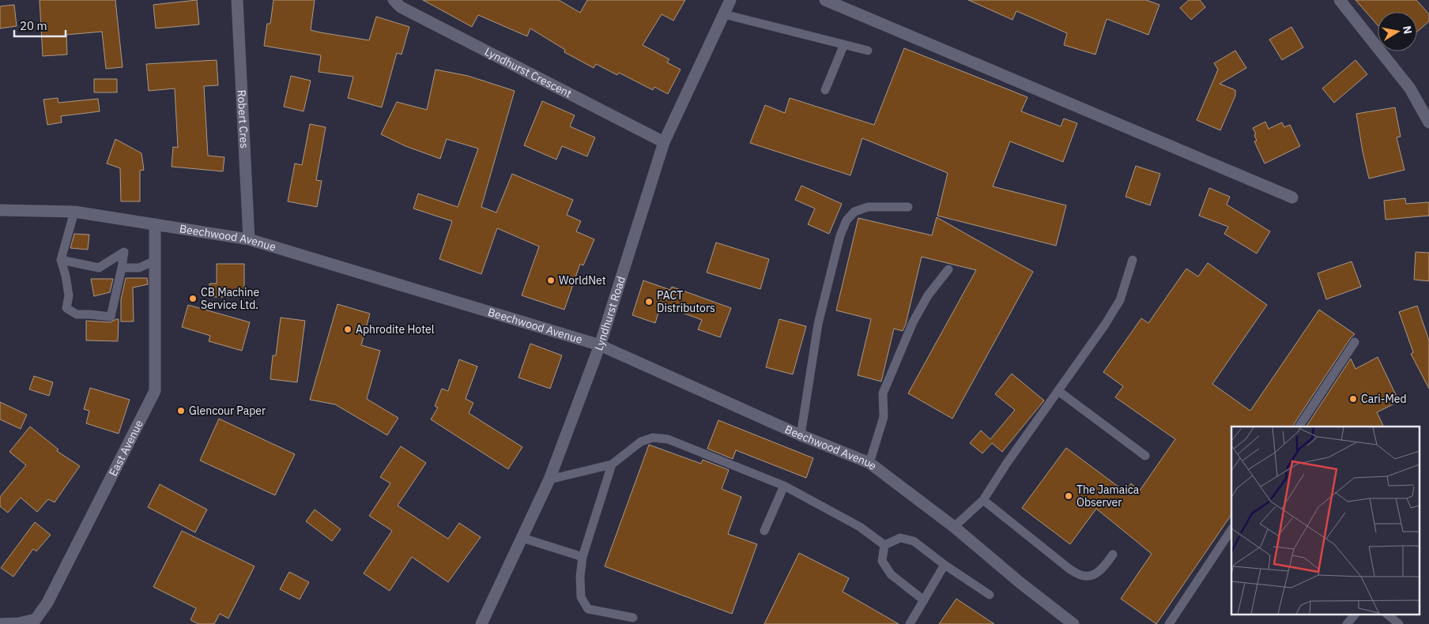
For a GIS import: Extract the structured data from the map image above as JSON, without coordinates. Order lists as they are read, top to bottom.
{
  "streets": {
    "street": [
      "Lyndhurst Crescent",
      "Robert Cres",
      "Beechwood Avenue",
      "Lyndhurst Road",
      "East Avenue"
    ]
  },
  "crossings": [
    ["Lyndhurst Crescent", "Lyndhurst Road"],
    ["Robert Cres", "Beechwood Avenue"],
    ["Beechwood Avenue", "Lyndhurst Road"],
    ["Beechwood Avenue", "East Avenue"]
  ],
  "places": [
    "WorldNet",
    "CB Machine Service Ltd.",
    "PACT Distributors",
    "Aphrodite Hotel",
    "Cari-Med",
    "Glencour Paper",
    "The Jamaica Observer"
  ],
  "scale_bar": "20 m",
  "north": "right"
}
